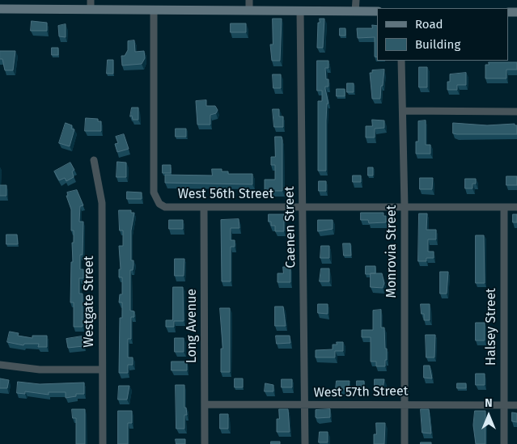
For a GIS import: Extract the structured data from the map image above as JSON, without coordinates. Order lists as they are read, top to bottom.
{
  "streets": {
    "street": [
      "West 56th Street",
      "Caenen Street",
      "Monrovia Street",
      "Westgate Street",
      "Long Avenue",
      "Halsey Street",
      "West 57th Street"
    ]
  },
  "crossings": [
    ["West 56th Street", "Caenen Street"],
    ["West 56th Street", "Monrovia Street"],
    ["West 56th Street", "Long Avenue"],
    ["West 56th Street", "Halsey Street"],
    ["Caenen Street", "West 57th Street"],
    ["Monrovia Street", "West 57th Street"],
    ["Long Avenue", "West 57th Street"],
    ["Halsey Street", "West 57th Street"]
  ],
  "legend": ["Road", "Building"],
  "north": "top"
}
